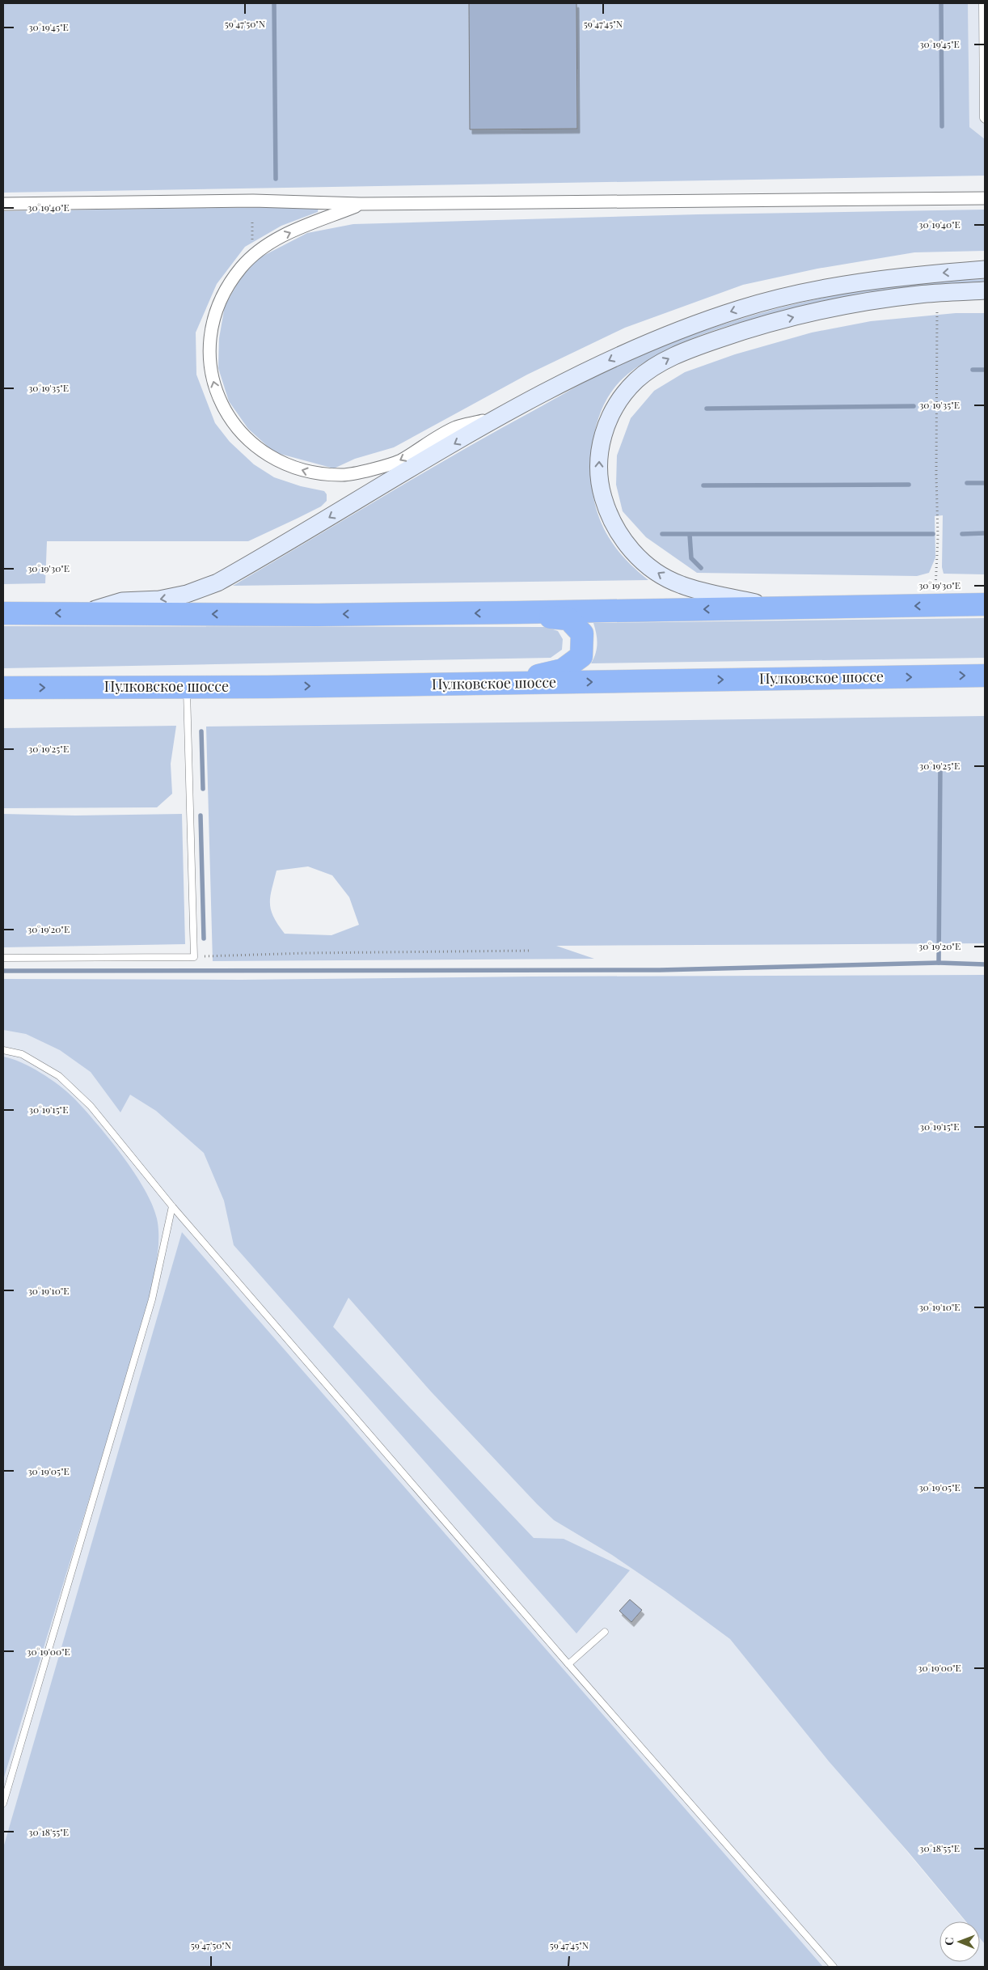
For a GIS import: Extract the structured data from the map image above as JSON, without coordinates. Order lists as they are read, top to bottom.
{
  "streets": {
    "highway": ["Пулковское шоссе"]
  },
  "north": "left",
  "coordinates": [
    "59°47'50\"N",
    "59°47'45\"N",
    "30°19'45\"E",
    "30°19'40\"E",
    "30°19'35\"E",
    "30°19'30\"E",
    "30°19'25\"E",
    "30°19'20\"E",
    "30°19'15\"E",
    "30°19'10\"E",
    "30°19'05\"E",
    "30°19'00\"E",
    "30°18'55\"E"
  ]
}
